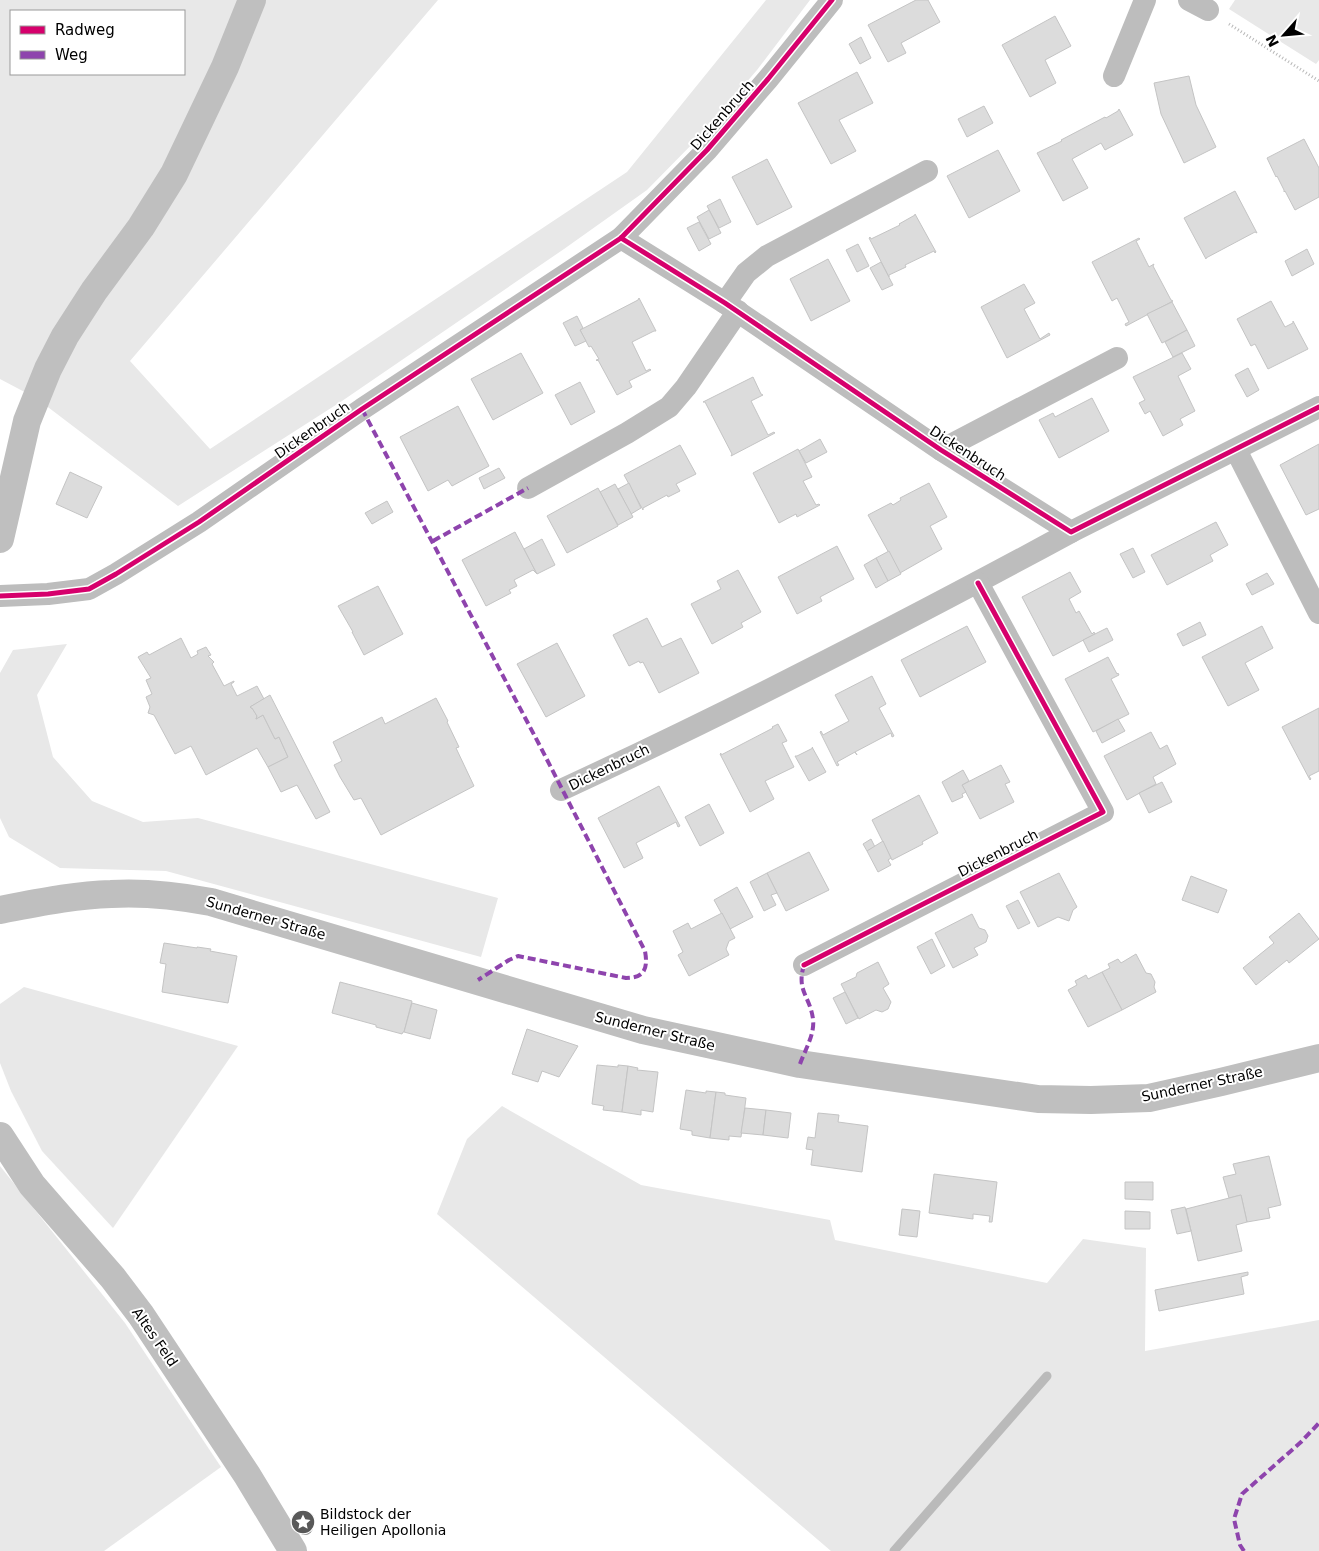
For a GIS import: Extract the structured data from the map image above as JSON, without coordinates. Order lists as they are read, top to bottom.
{
  "streets": {
    "main road": ["Sunderner Straße", "Altes Feld"],
    "street": ["Dickenbruch"]
  },
  "places": {
    "place": ["Bildstock der Heiligen Apollonia"]
  },
  "legend": ["Radweg", "Weg"],
  "north": "bottom left"
}
